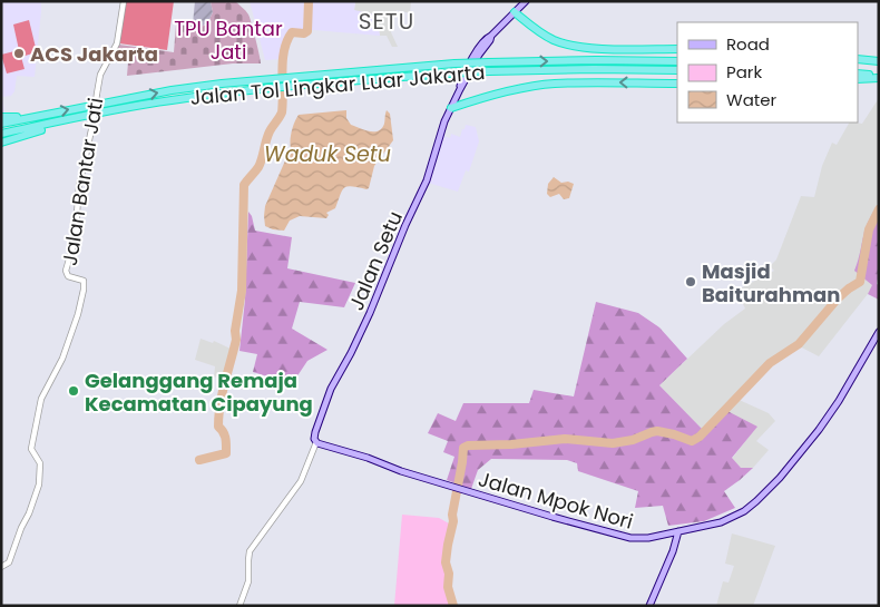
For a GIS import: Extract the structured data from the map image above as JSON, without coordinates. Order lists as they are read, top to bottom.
{
  "streets": {
    "highway": ["Jalan Tol Lingkar Luar Jakarta"],
    "main road": ["Jalan Setu", "Jalan Mpok Nori"],
    "street": ["Jalan Bantar Jati"]
  },
  "crossings": [
    ["Jalan Setu", "Jalan Mpok Nori"]
  ],
  "districts": ["SETU"],
  "water": ["Waduk Setu"],
  "parks": ["TPU Bantar Jati"],
  "places": ["ACS Jakarta", "Masjid Baiturahman", "Gelanggang Remaja Kecamatan Cipayung"],
  "legend": ["Road", "Park", "Water"]
}
